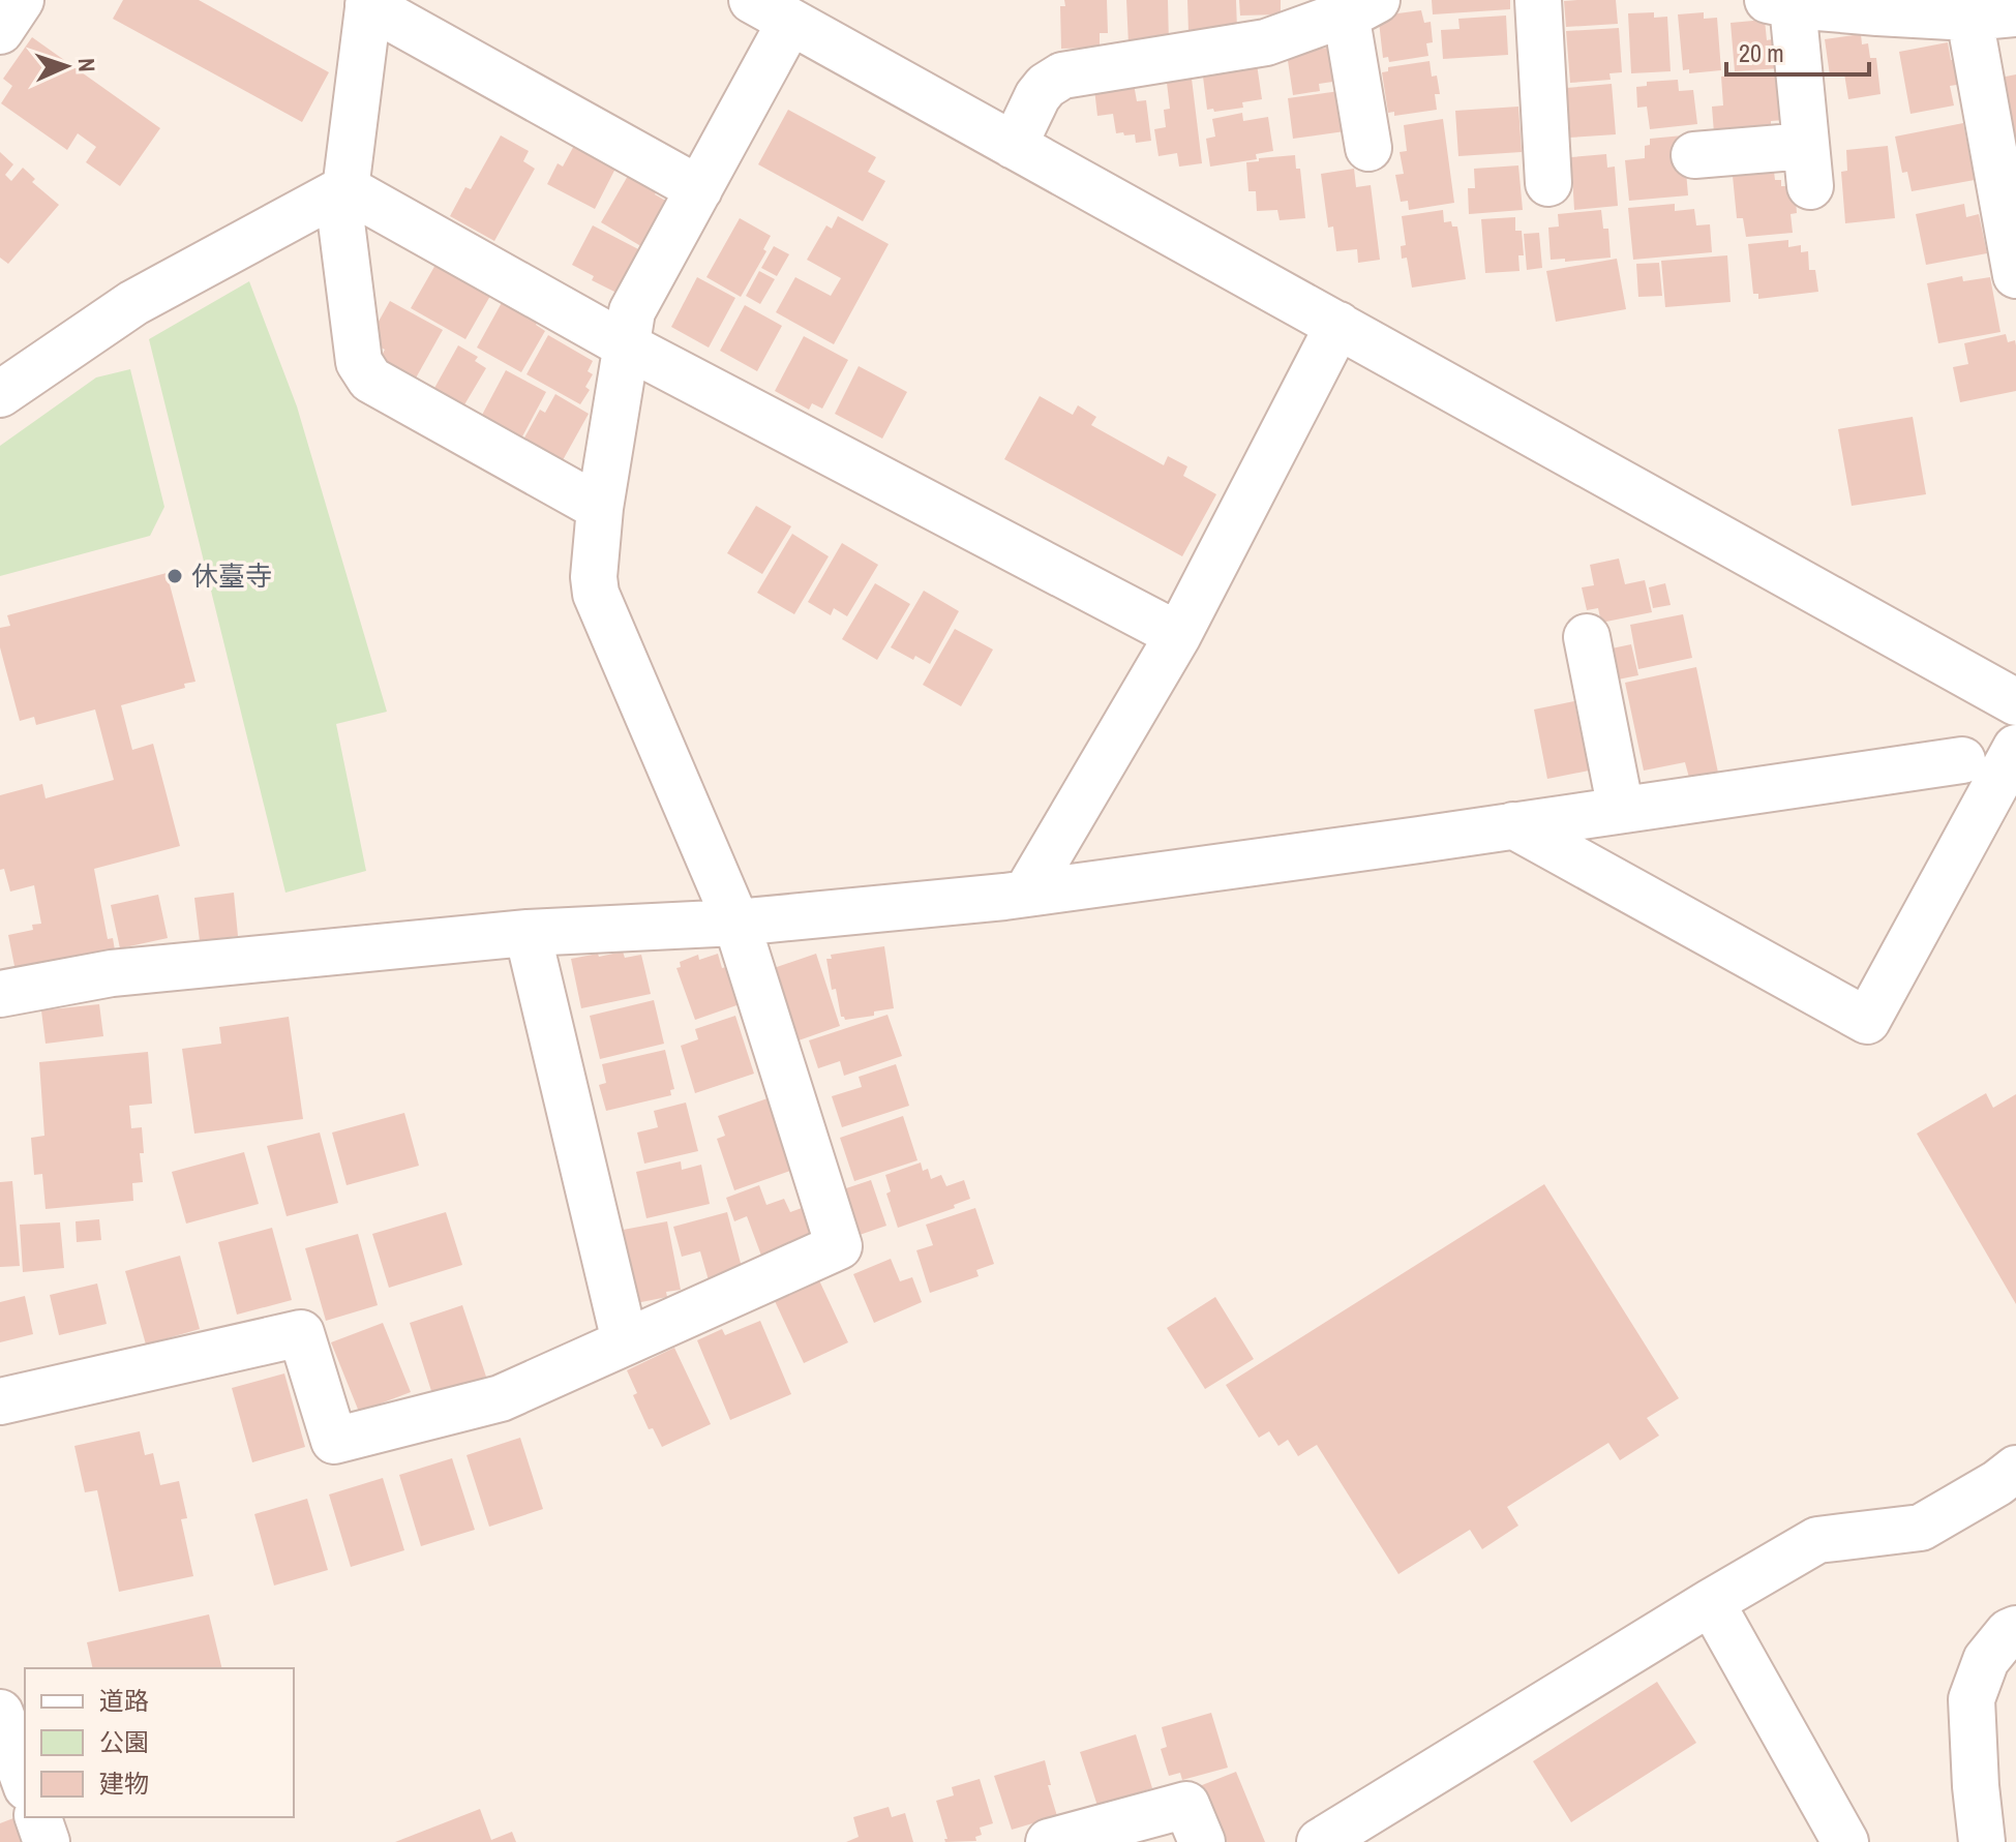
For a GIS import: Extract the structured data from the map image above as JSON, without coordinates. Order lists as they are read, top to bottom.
{
  "places": ["休臺寺"],
  "legend": ["道路", "公園", "建物"],
  "scale_bar": "20 m",
  "north": "right"
}
